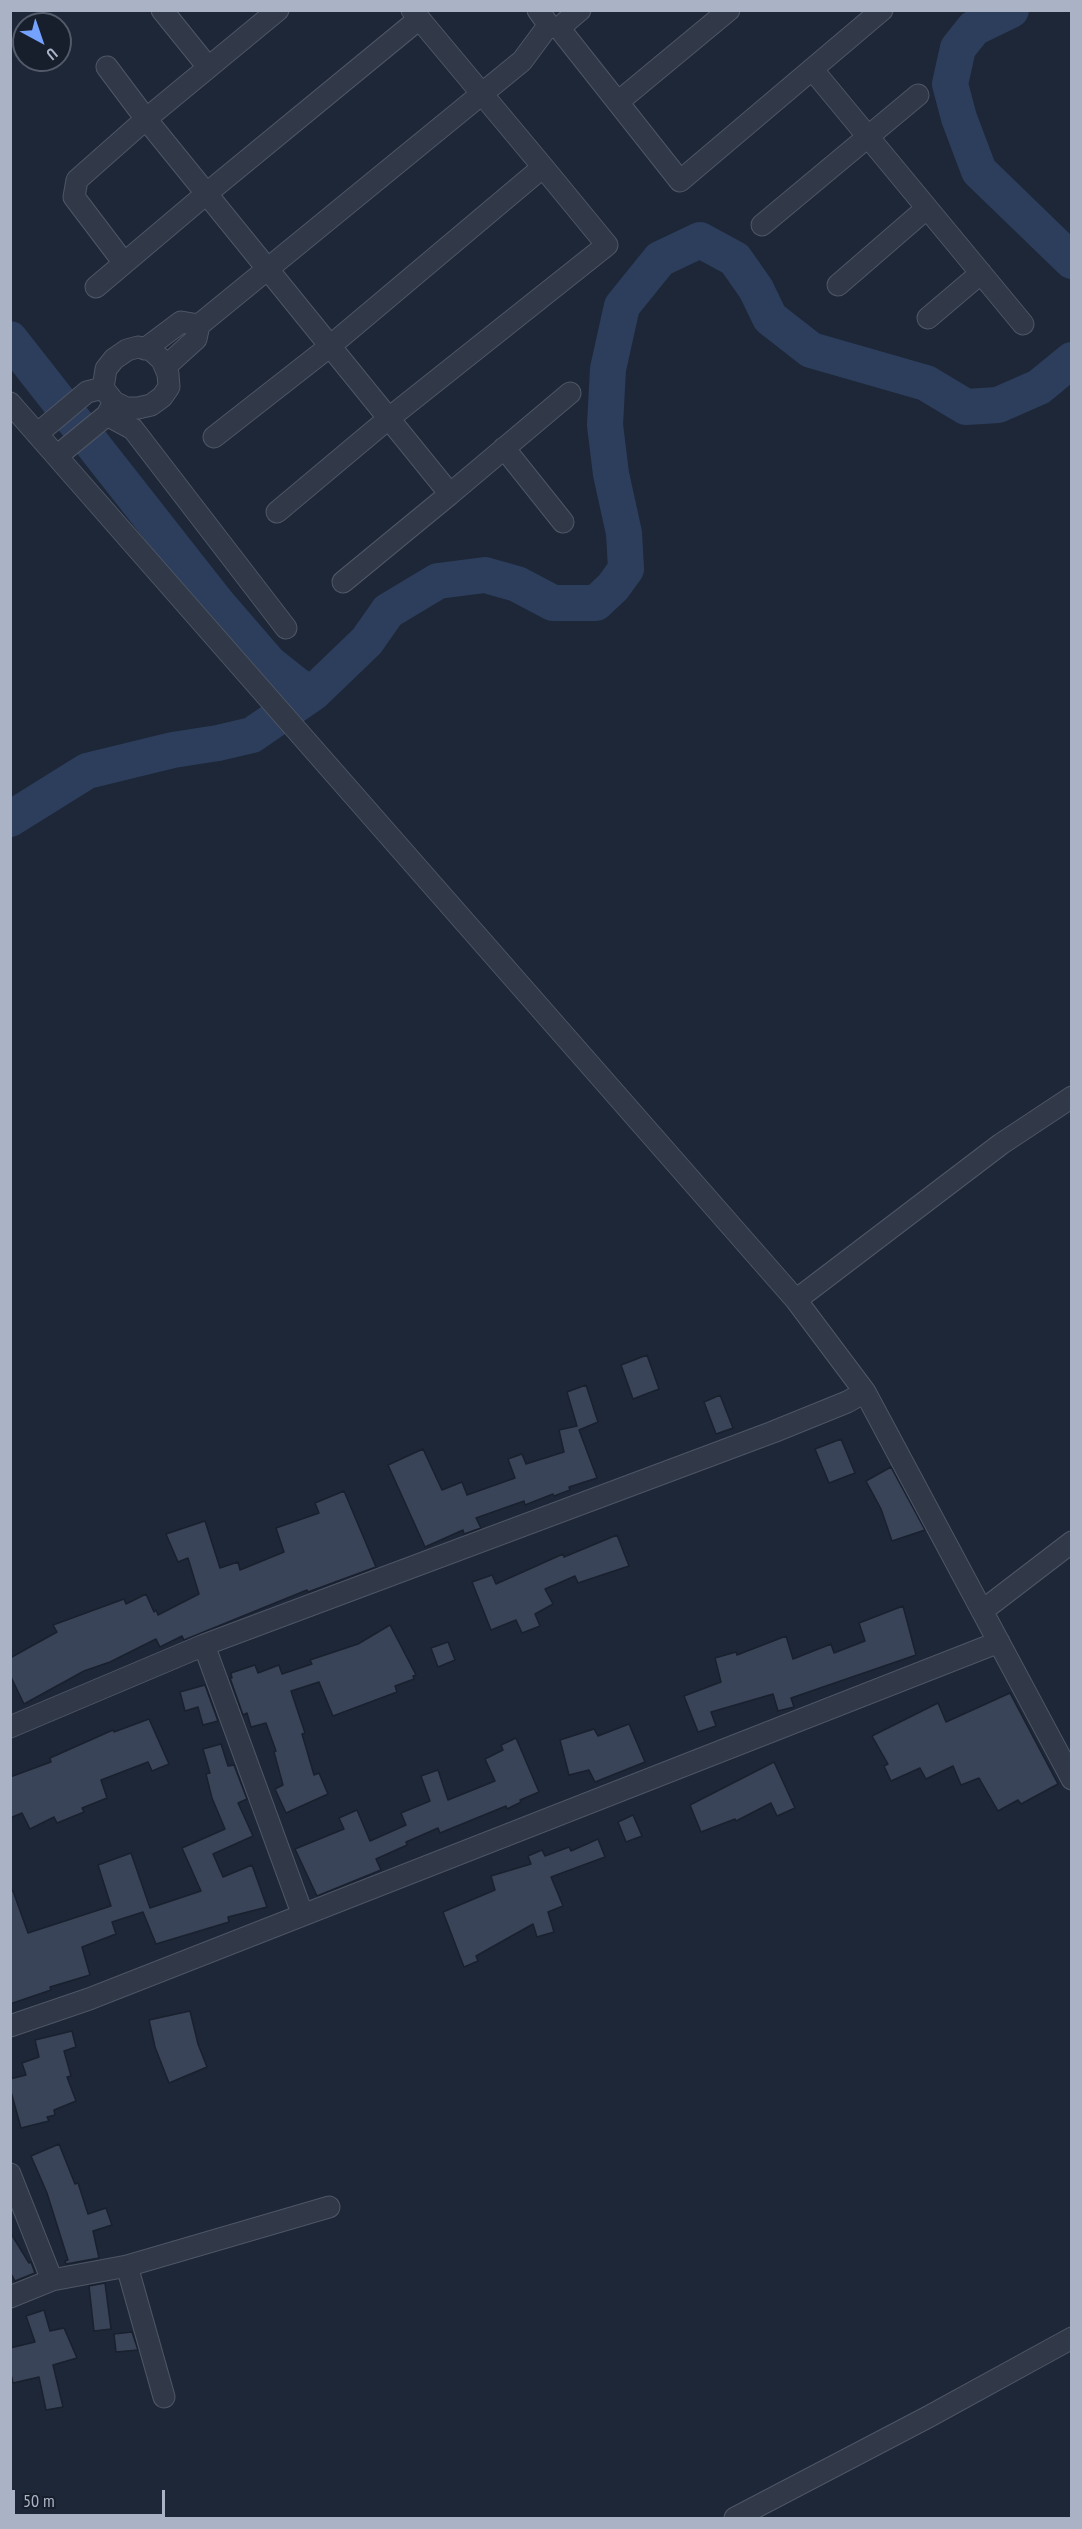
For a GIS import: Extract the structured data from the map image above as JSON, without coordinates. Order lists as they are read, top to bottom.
{
  "scale_bar": "50 m",
  "north": "bottom right"
}
